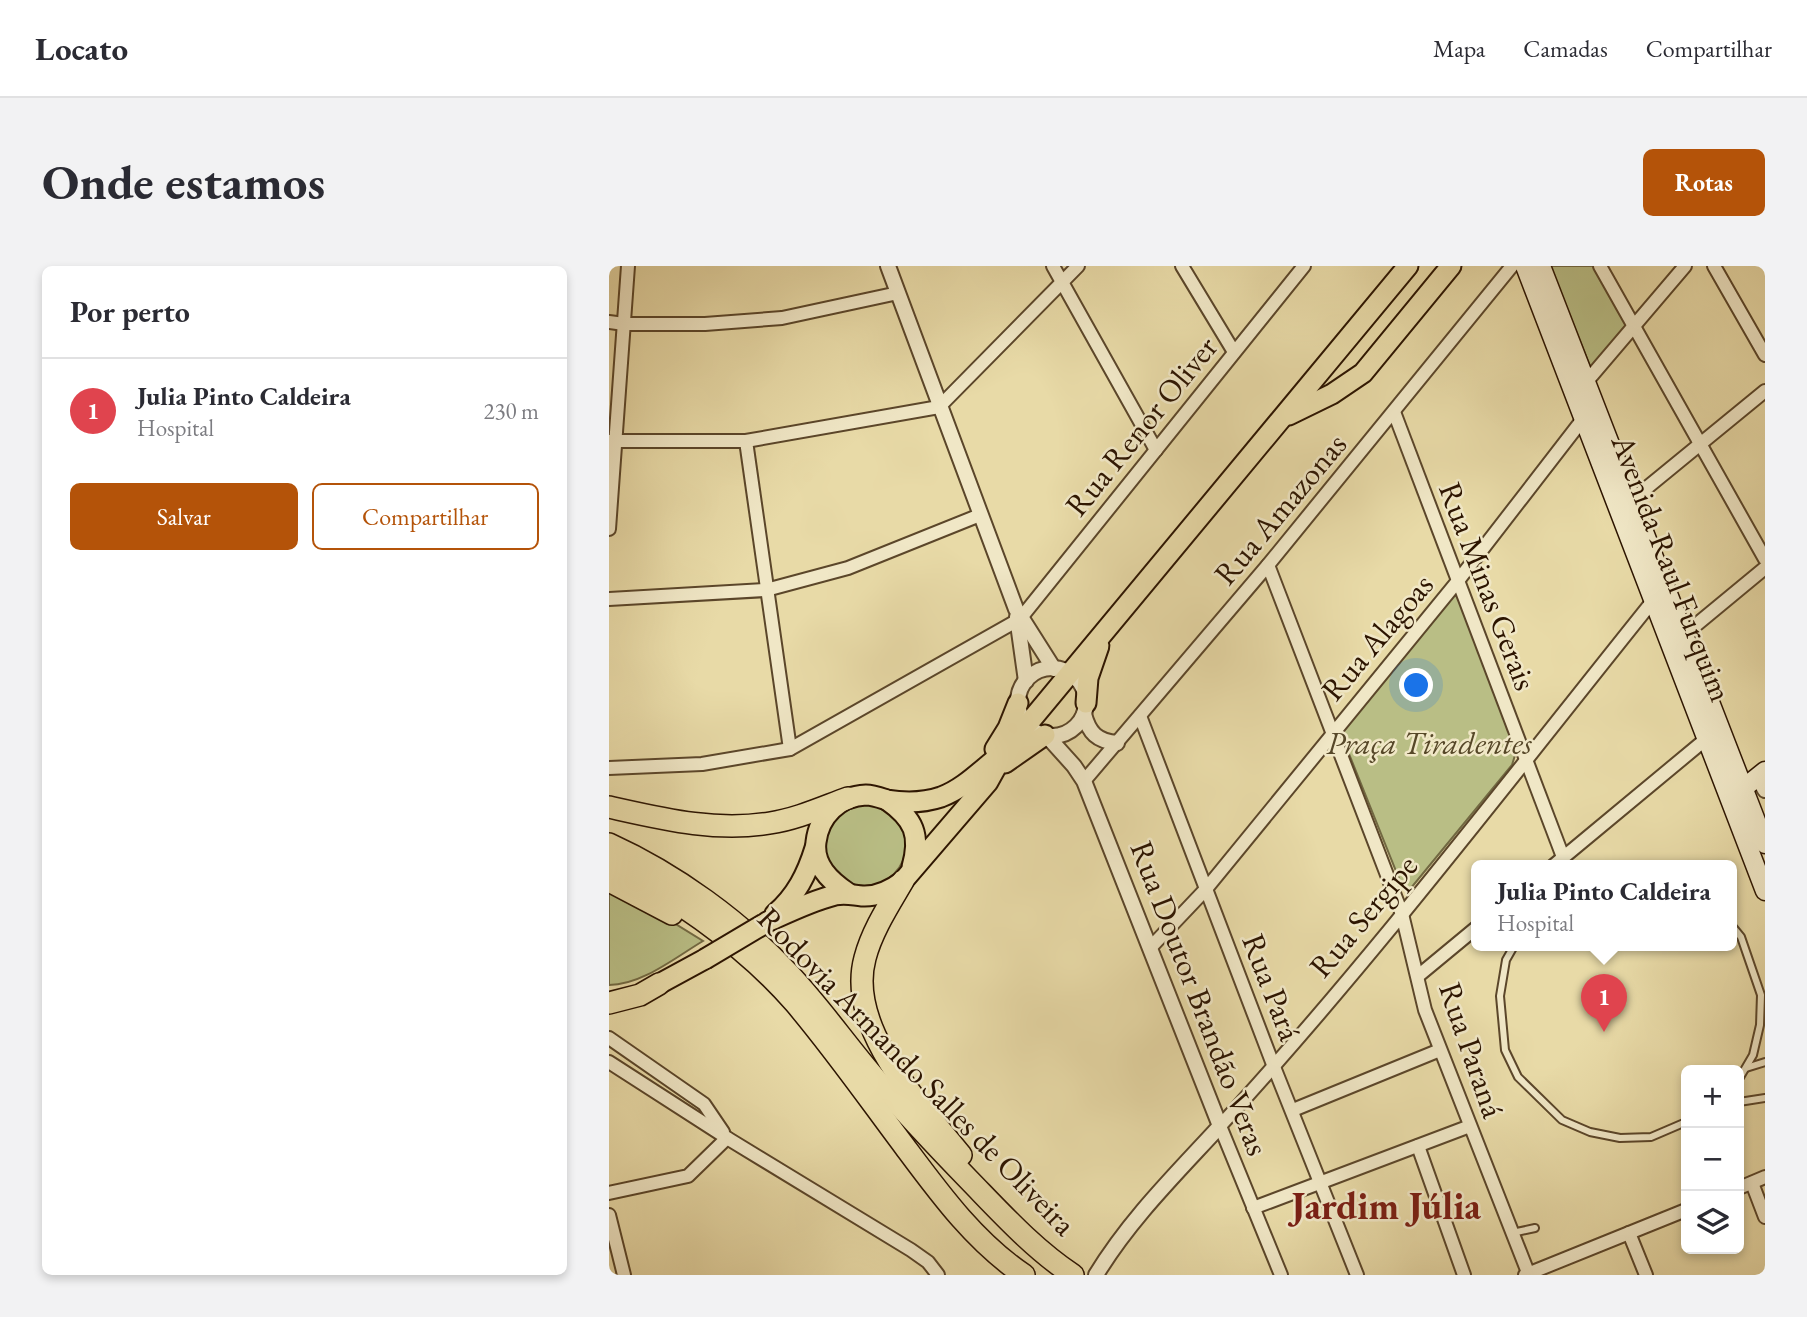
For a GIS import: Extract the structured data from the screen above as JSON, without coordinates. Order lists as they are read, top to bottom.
{
  "streets": {
    "highway": ["Rodovia Armando Salles de Oliveira"],
    "main road": ["Avenida Raul Furquim"],
    "street": [
      "Rua Renor Oliver",
      "Rua Amazonas",
      "Rua Minas Gerais",
      "Rua Alagoas",
      "Rua Sergipe",
      "Rua Pará",
      "Rua Doutor Brandão Veras",
      "Rua Paraná"
    ]
  },
  "crossings": [
    ["Rua Amazonas", "Rua Minas Gerais"],
    ["Rua Amazonas", "Rua Pará"],
    ["Rua Amazonas", "Rua Doutor Brandão Veras"],
    ["Rua Amazonas", "Rua Paraná"],
    ["Avenida Raul Furquim", "Rua Alagoas"],
    ["Avenida Raul Furquim", "Rua Sergipe"],
    ["Rua Minas Gerais", "Rua Alagoas"],
    ["Rua Minas Gerais", "Rua Sergipe"],
    ["Rua Alagoas", "Rua Pará"],
    ["Rua Alagoas", "Rua Doutor Brandão Veras"],
    ["Rua Alagoas", "Rua Paraná"],
    ["Rua Sergipe", "Rua Pará"],
    ["Rua Sergipe", "Rua Doutor Brandão Veras"],
    ["Rua Sergipe", "Rua Paraná"]
  ],
  "districts": ["Jardim Júlia"],
  "parks": ["Praça Tiradentes"],
  "page": {
    "header": "Locato",
    "nav": ["Mapa", "Camadas", "Compartilhar"],
    "buttons": [
      "Rotas",
      ["Salvar", "Compartilhar"]
    ],
    "title": "Onde estamos",
    "heading": "Por perto",
    "list": [
      {
        "mark": "1",
        "name": "Julia Pinto Caldeira",
        "note": "Hospital",
        "value": "230 m"
      }
    ],
    "popup": ["Julia Pinto Caldeira", "Hospital"],
    "pins": "1",
    "map_buttons": ["+", "−"]
  }
}
